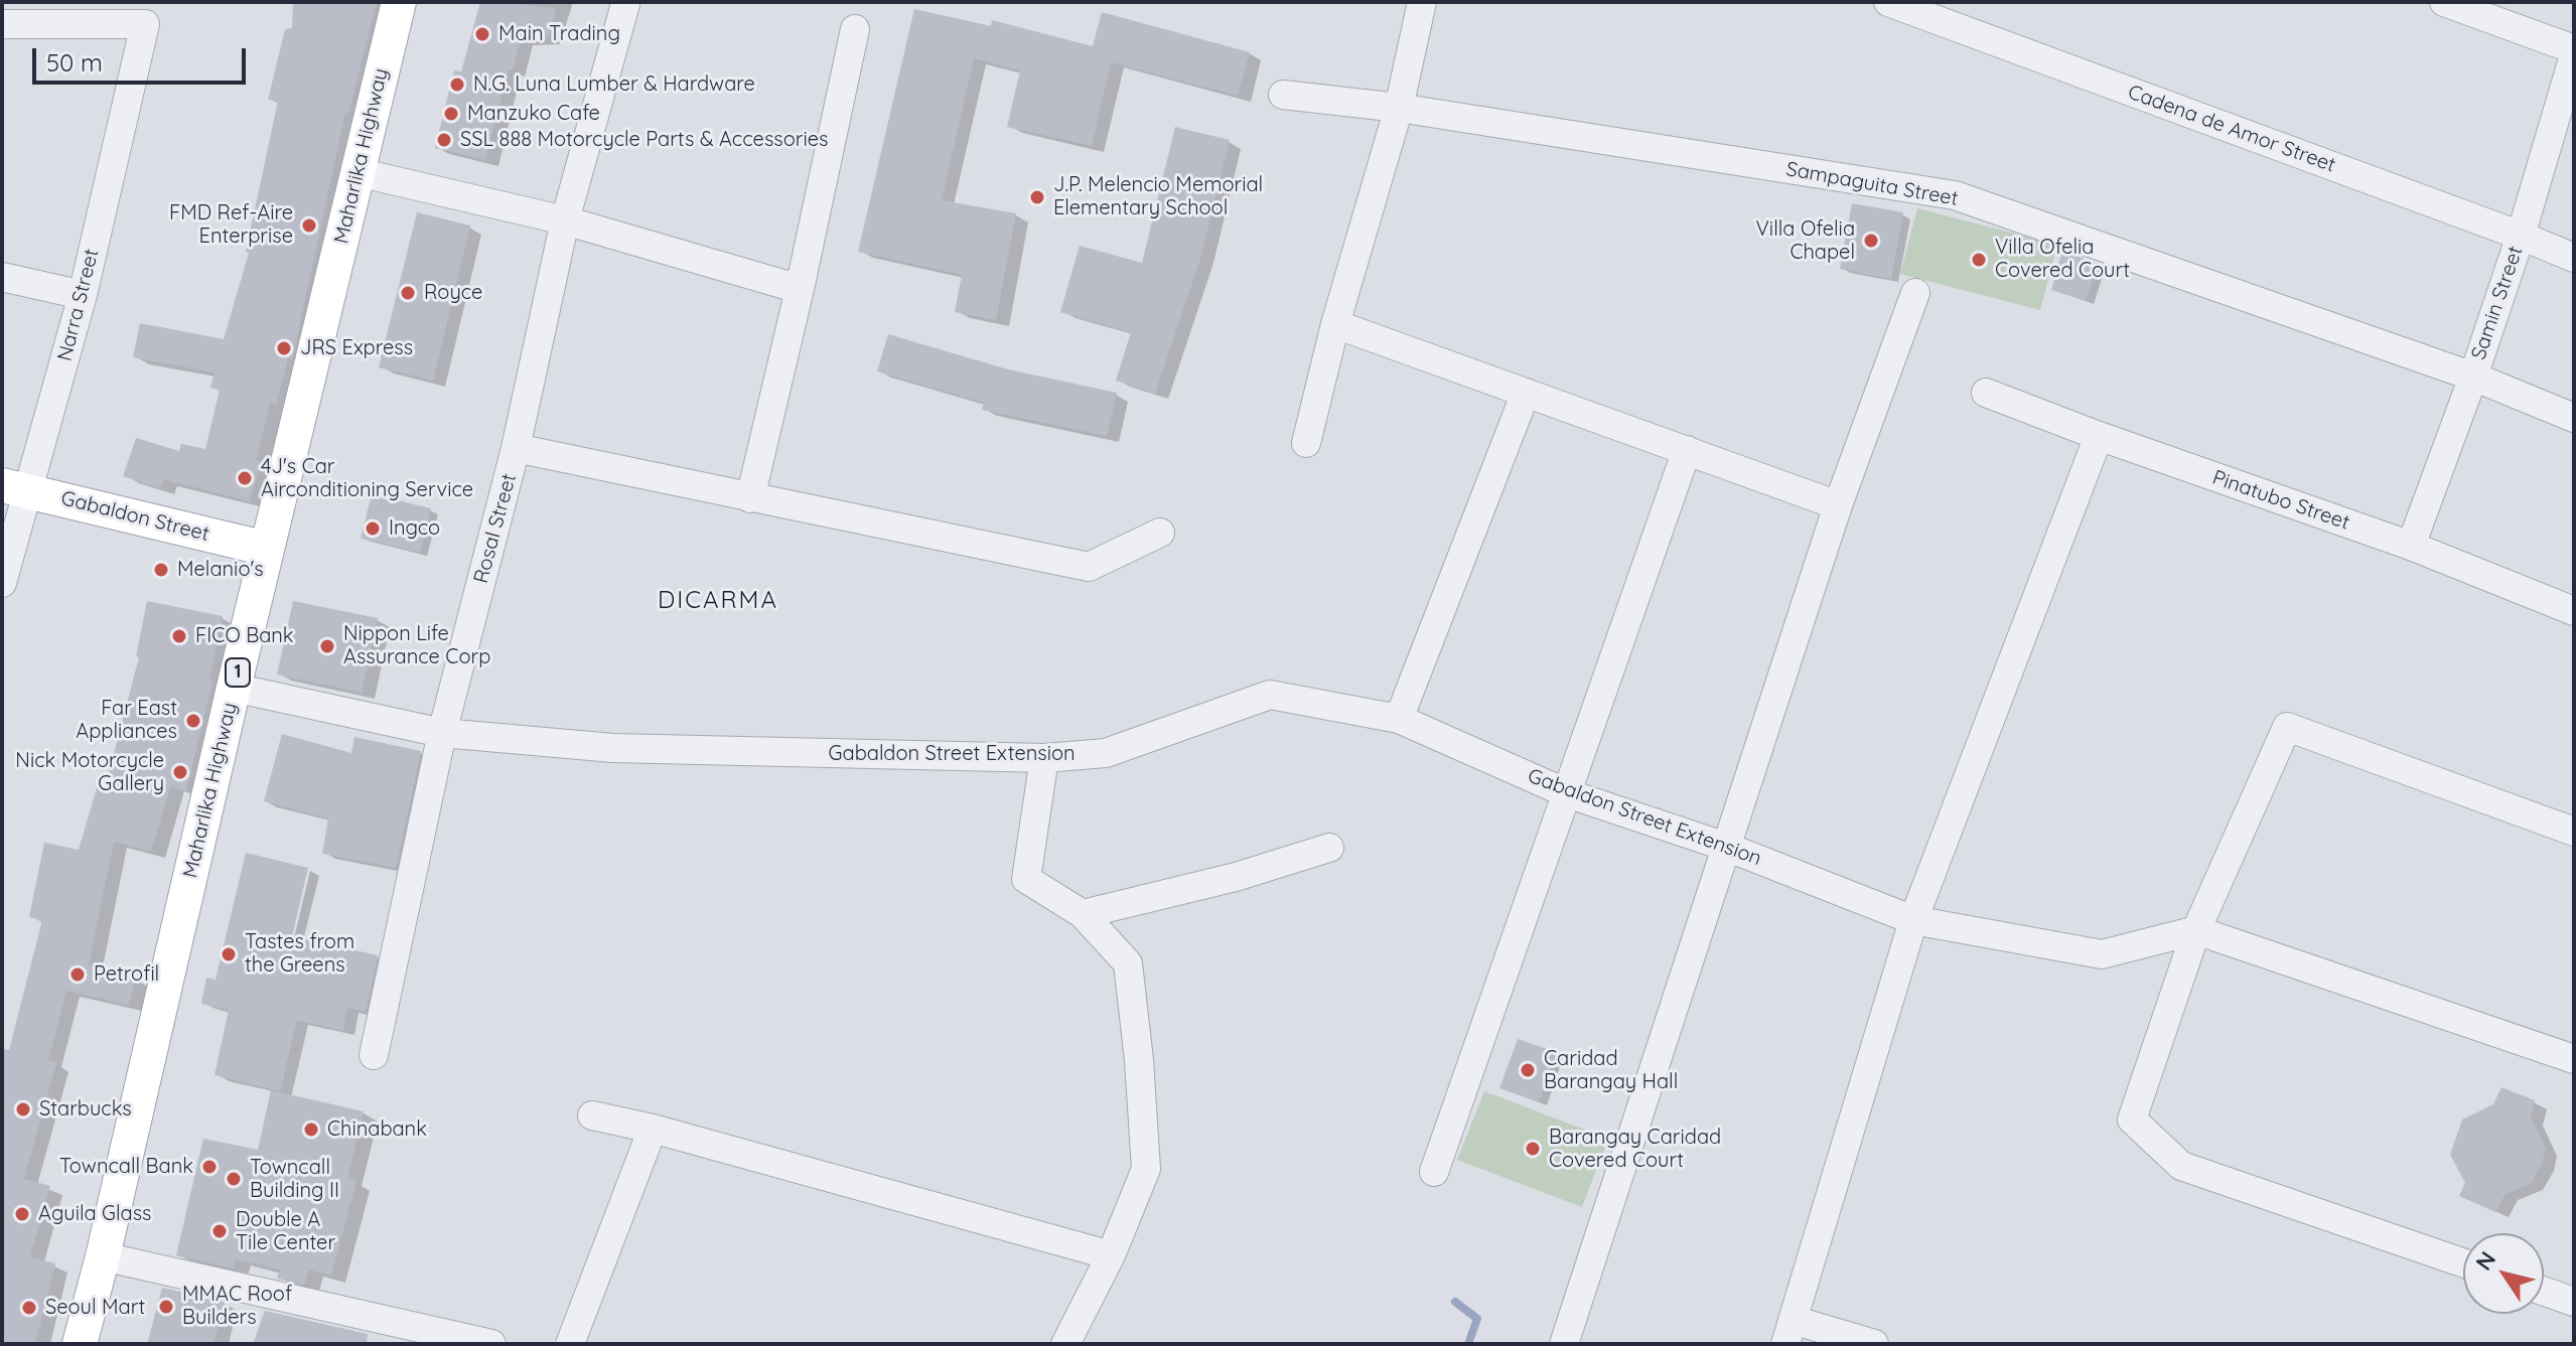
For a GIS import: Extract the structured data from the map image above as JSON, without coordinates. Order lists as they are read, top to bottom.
{
  "streets": {
    "main road": ["Maharlika Highway", "Gabaldon Street", "1"],
    "street": [
      "Cadena de Amor Street",
      "Sampaguita Street",
      "Samin Street",
      "Narra Street",
      "Pinatubo Street",
      "Rosal Street",
      "Gabaldon Street Extension"
    ]
  },
  "crossings": [
    ["Cadena de Amor Street", "Samin Street"],
    ["Maharlika Highway", "Gabaldon Street"],
    ["Maharlika Highway", "Gabaldon Street Extension"],
    ["Sampaguita Street", "Samin Street"],
    ["Samin Street", "Pinatubo Street"],
    ["Narra Street", "Gabaldon Street"],
    ["Rosal Street", "Gabaldon Street Extension"]
  ],
  "districts": ["DICARMA"],
  "places": [
    "Main Trading",
    "N.G. Luna Lumber & Hardware",
    "Manzuko Cafe",
    "SSL 888 Motorcycle Parts & Accessories",
    "J.P. Melencio Memorial Elementary School",
    "FMD Ref-Aire Enterprise",
    "Villa Ofelia Chapel",
    "Villa Ofelia Covered Court",
    "Royce",
    "JRS Express",
    "4J's Car Airconditioning Service",
    "Ingco",
    "Melanio's",
    "FICO Bank",
    "Nippon Life Assurance Corp",
    "Far East Appliances",
    "Nick Motorcycle Gallery",
    "Tastes from the Greens",
    "Petrofil",
    "Caridad Barangay Hall",
    "Starbucks",
    "Chinabank",
    "Barangay Caridad Covered Court",
    "Towncall Bank",
    "Towncall Building II",
    "Aguila Glass",
    "Double A Tile Center",
    "MMAC Roof Builders",
    "Seoul Mart"
  ],
  "scale_bar": "50 m",
  "north": "top left"
}
